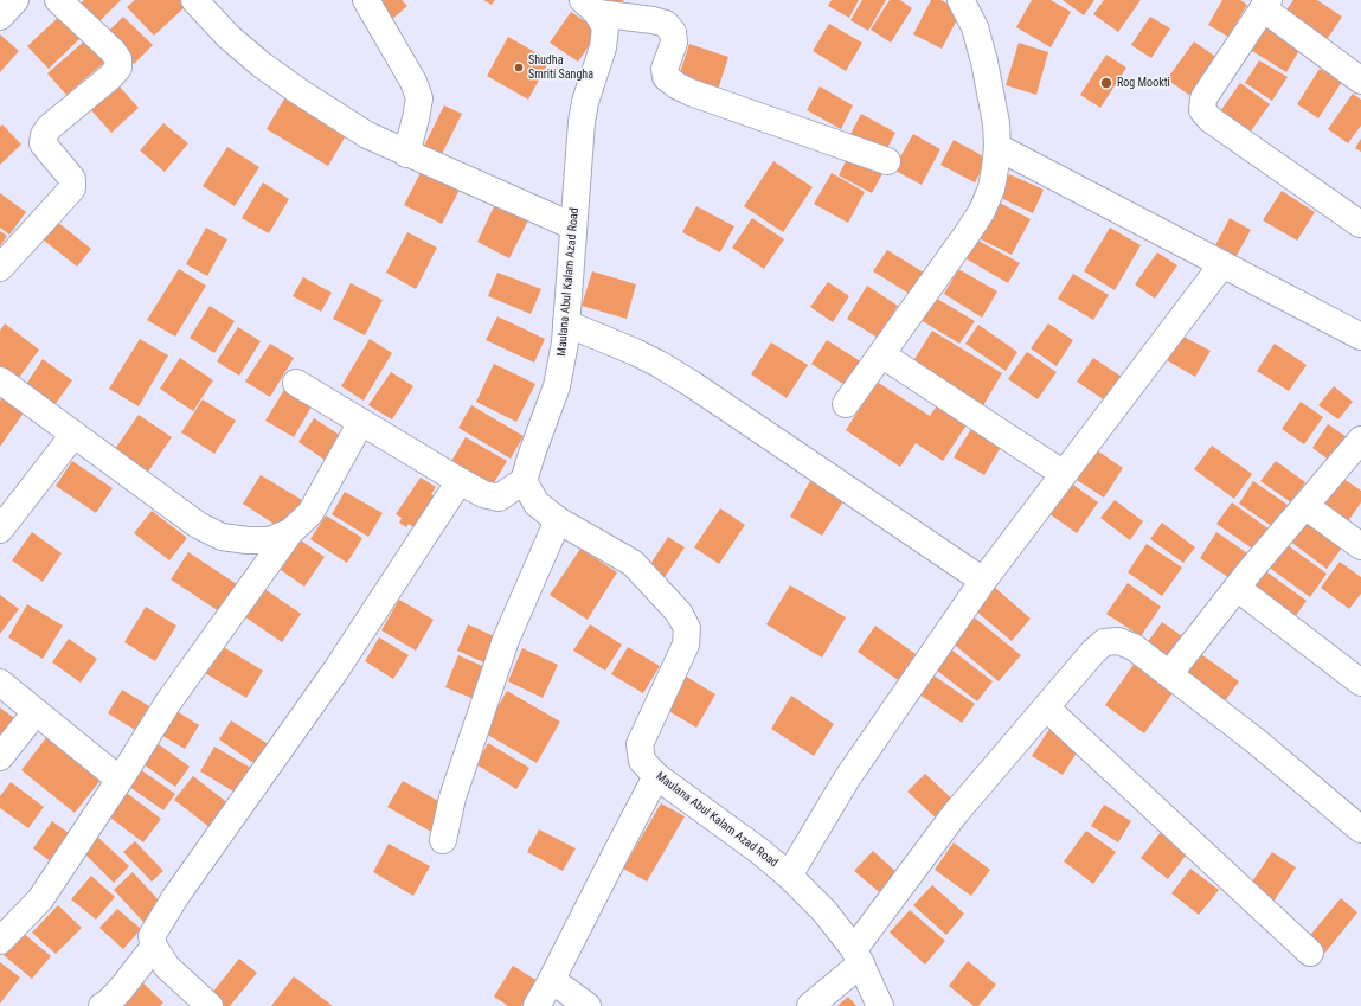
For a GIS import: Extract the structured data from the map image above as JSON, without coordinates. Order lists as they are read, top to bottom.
{
  "streets": {
    "street": ["Maulana Abul Kalam Azad Road"]
  },
  "places": ["Shudha Smriti Sangha", "Rog Mookti"]
}
